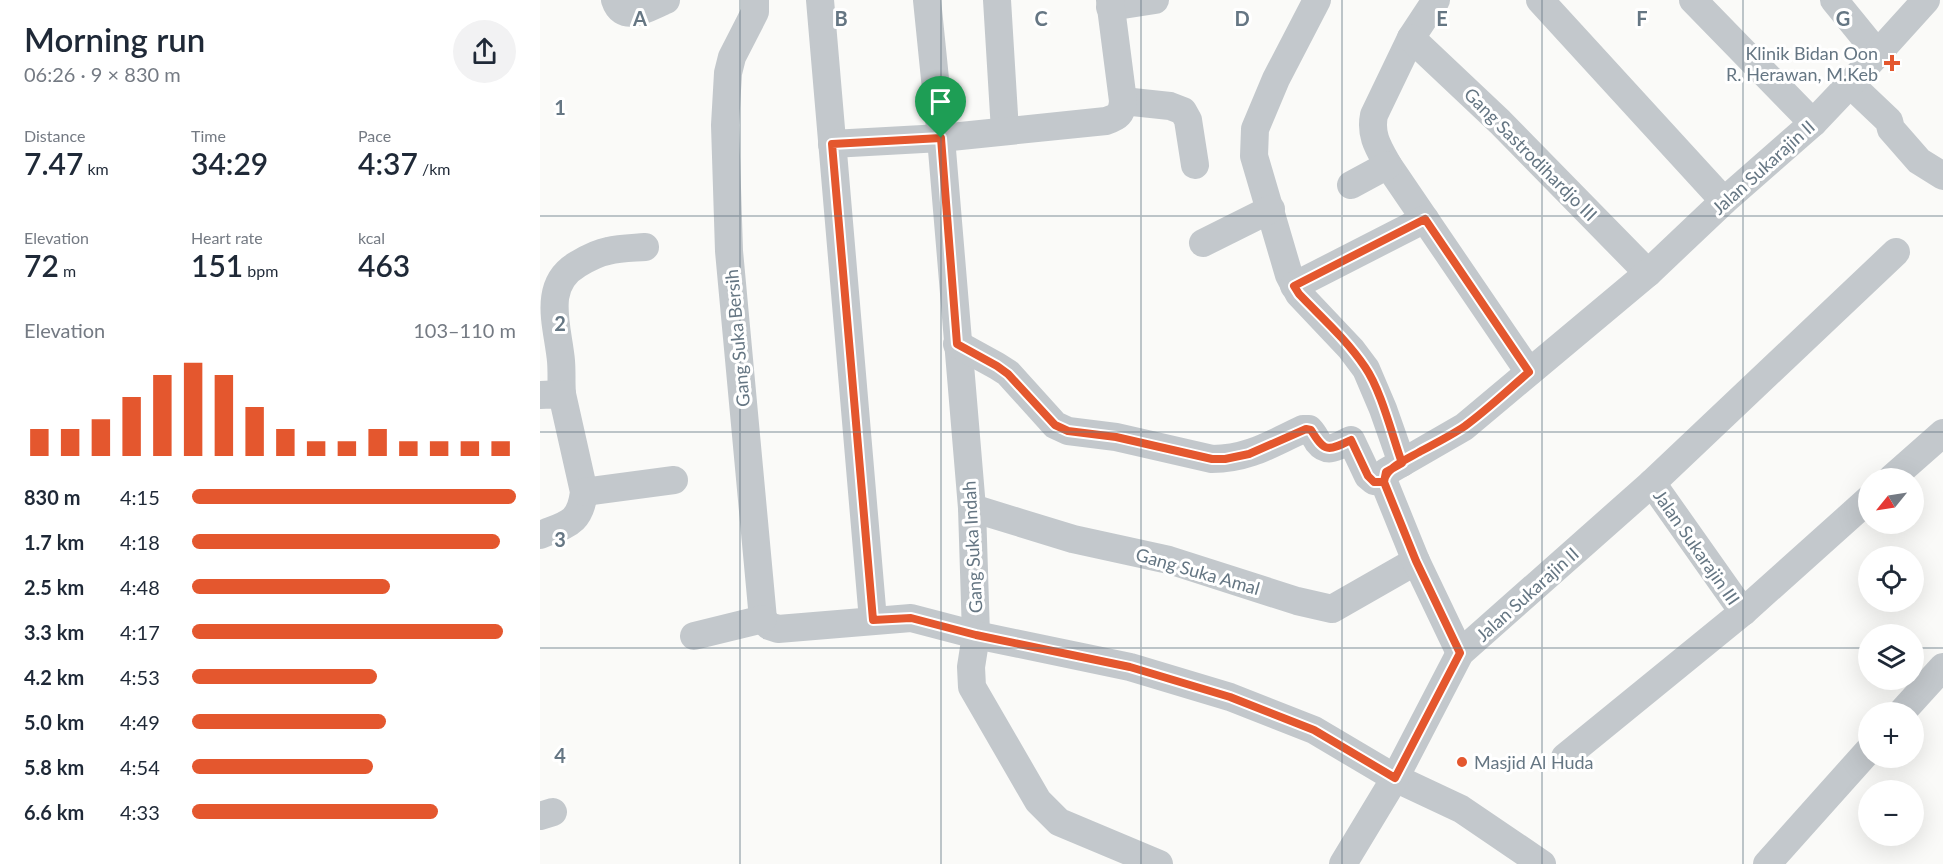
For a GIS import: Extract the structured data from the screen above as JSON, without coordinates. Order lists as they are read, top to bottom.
{
  "streets": {
    "street": [
      "Gang Sastrodihardjo III",
      "Jalan Sukarajin II",
      "Gang Suka Bersih",
      "Gang Suka Indah",
      "Jalan Sukarajin III",
      "Gang Suka Amal"
    ]
  },
  "crossings": [
    ["Gang Sastrodihardjo III", "Jalan Sukarajin II"],
    ["Jalan Sukarajin II", "Jalan Sukarajin III"],
    ["Jalan Sukarajin II", "Gang Suka Amal"],
    ["Gang Suka Indah", "Gang Suka Amal"]
  ],
  "places": {
    "health": ["Klinik Bidan Oon R. Herawan, M.Keb"],
    "other": ["Masjid Al Huda"]
  },
  "north": "bottom left",
  "page": {
    "heading": ["Morning run", "06:26 · 9 × 830 m"],
    "stats": [
      ["Distance", "7.47 km"],
      ["Time", "34:29"],
      ["Pace", "4:37 /km"],
      ["Elevation", "72 m"],
      ["Heart rate", "151 bpm"],
      ["kcal", "463"]
    ],
    "chart": ["Elevation", "103–110 m"],
    "map_buttons": ["+", "−"],
    "list": [
      {
        "name": "830 m",
        "note": "4:15"
      },
      {
        "name": "1.7 km",
        "note": "4:18"
      },
      {
        "name": "2.5 km",
        "note": "4:48"
      },
      {
        "name": "3.3 km",
        "note": "4:17"
      },
      {
        "name": "4.2 km",
        "note": "4:53"
      },
      {
        "name": "5.0 km",
        "note": "4:49"
      },
      {
        "name": "5.8 km",
        "note": "4:54"
      },
      {
        "name": "6.6 km",
        "note": "4:33"
      }
    ]
  },
  "grid": {
    "columns": [
      "A",
      "B",
      "C",
      "D",
      "E",
      "F",
      "G"
    ],
    "rows": [
      "1",
      "2",
      "3",
      "4"
    ]
  }
}
